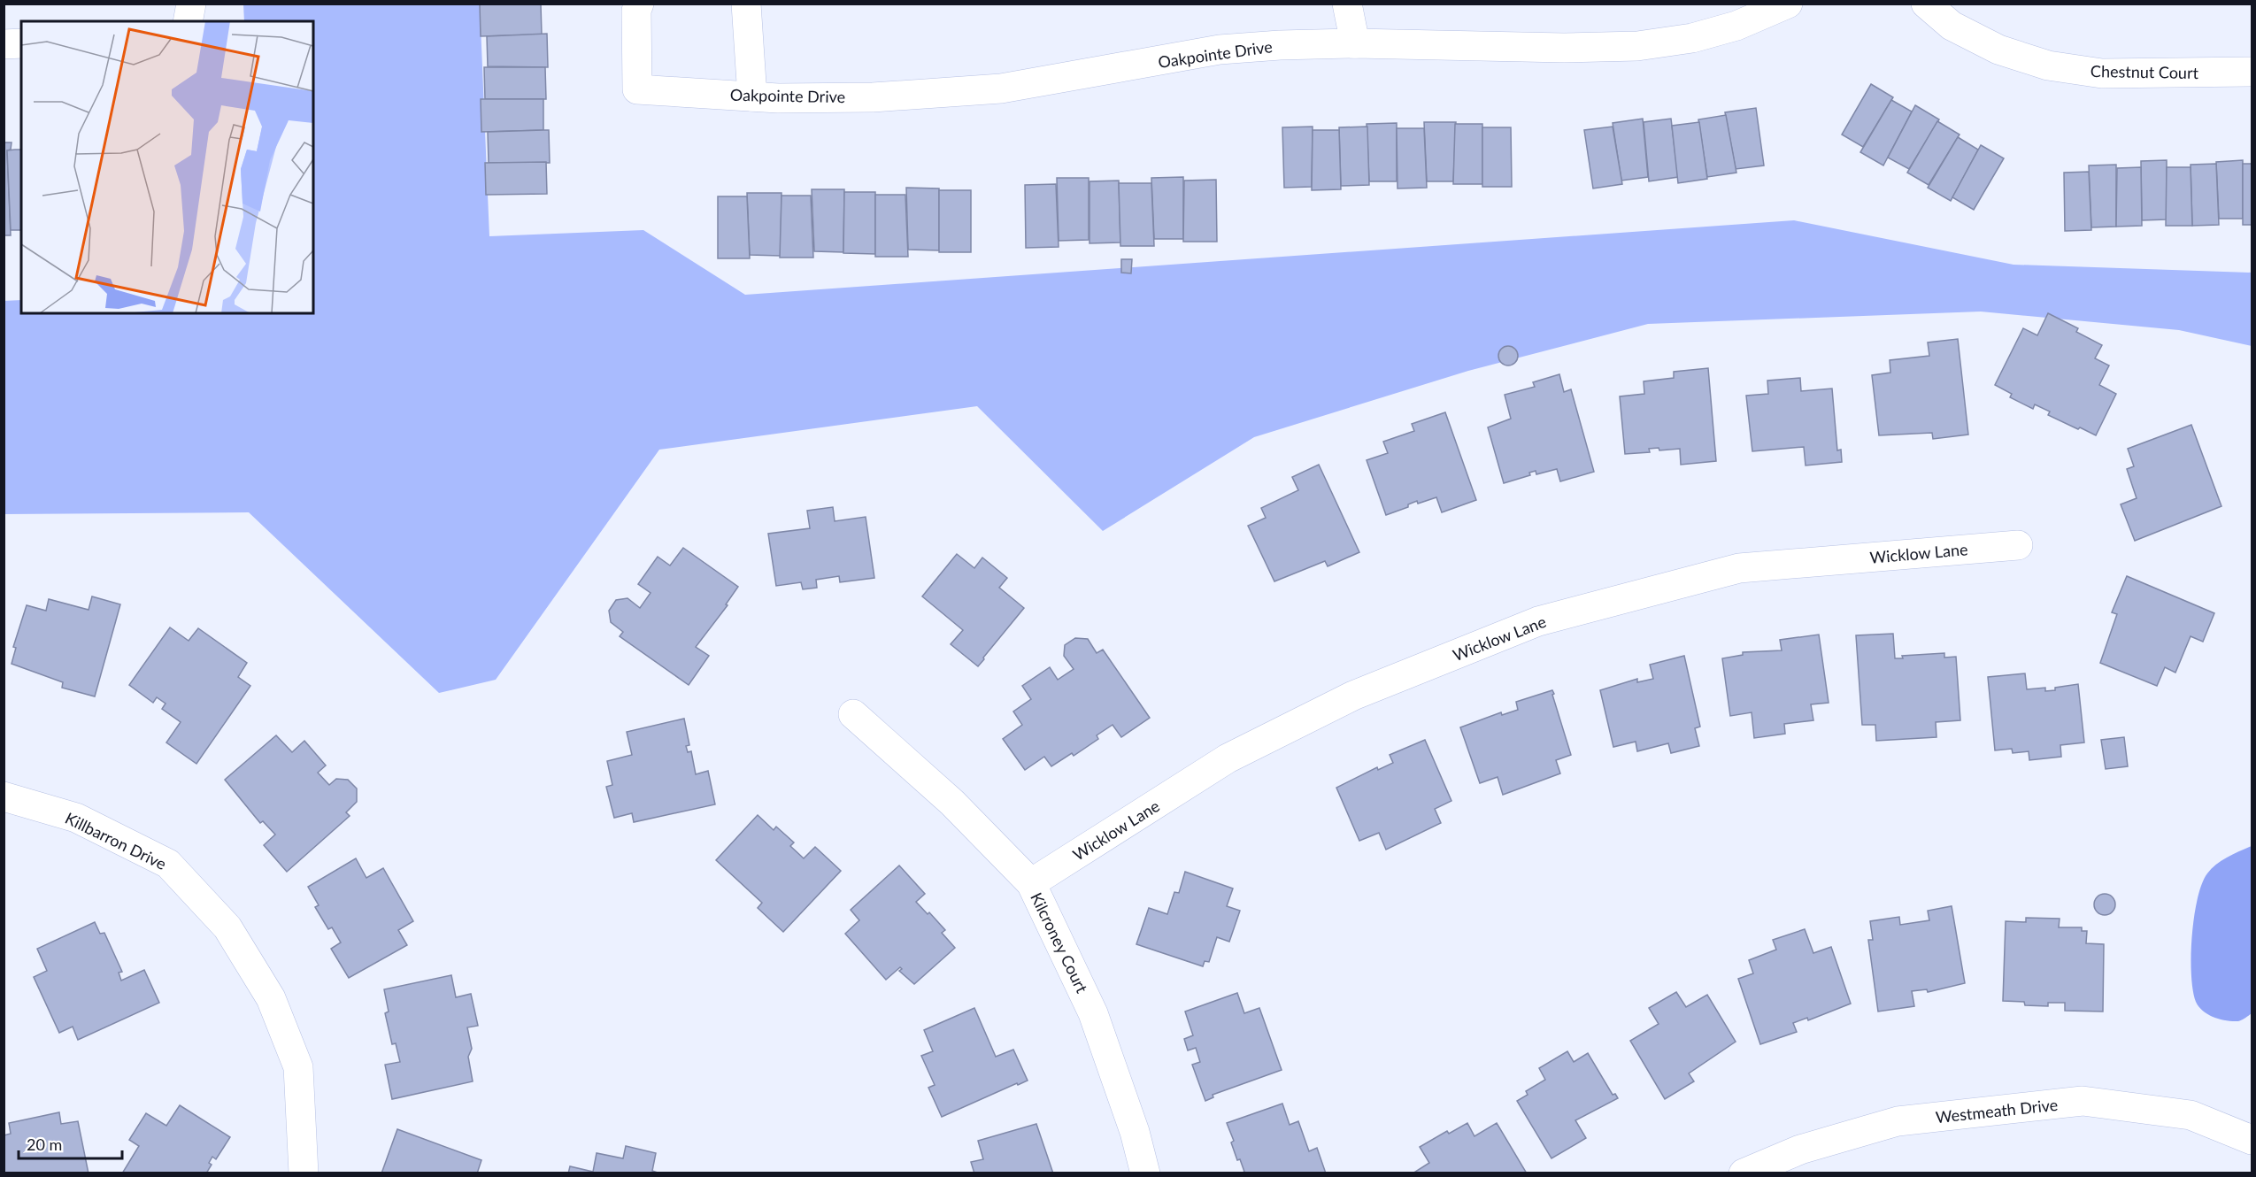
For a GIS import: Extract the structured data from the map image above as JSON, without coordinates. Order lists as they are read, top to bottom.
{
  "streets": {
    "street": [
      "Oakpointe Drive",
      "Chestnut Court",
      "Wicklow Lane",
      "Killbarron Drive",
      "Kilcroney Court",
      "Westmeath Drive"
    ]
  },
  "crossings": [
    ["Wicklow Lane", "Kilcroney Court"]
  ],
  "scale_bar": "20 m"
}
